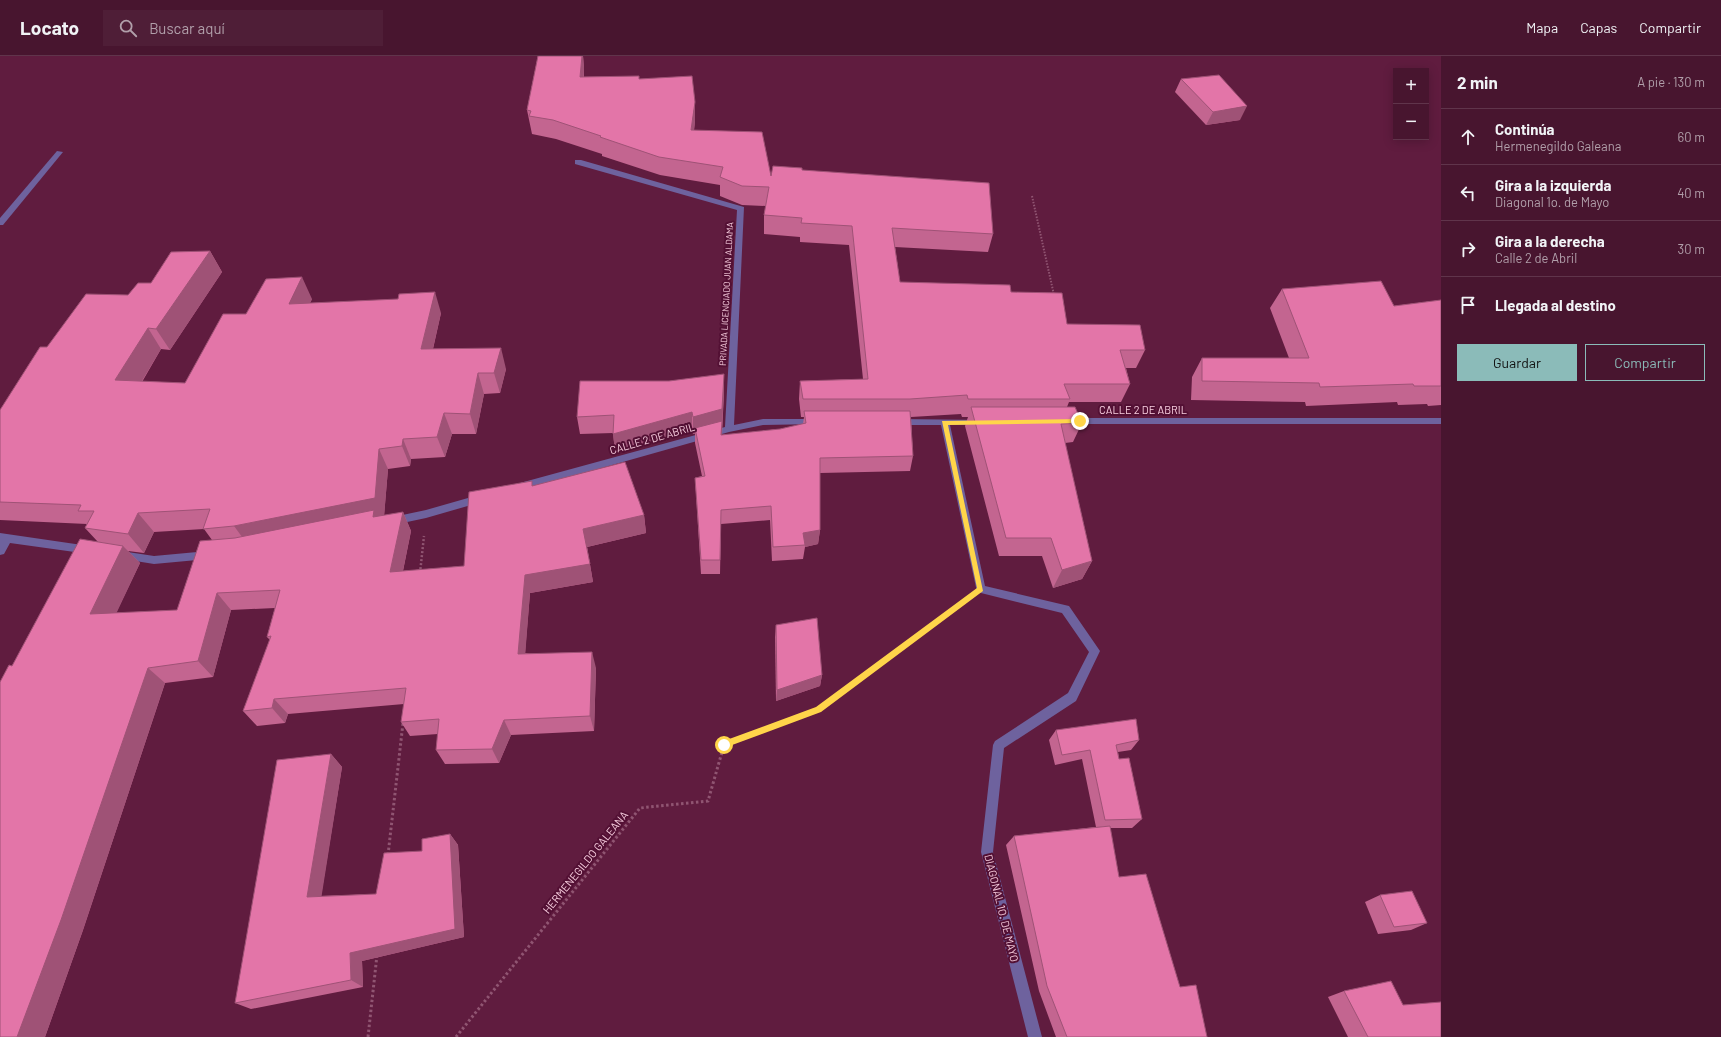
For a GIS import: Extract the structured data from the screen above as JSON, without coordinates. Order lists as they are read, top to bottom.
{
  "streets": {
    "street": ["PRIVADA LICENCIADO JUAN ALDAMA", "CALLE 2 DE ABRIL", "DIAGONAL 1O. DE MAYO"],
    "path": ["HERMENEGILDO GALEANA"]
  },
  "crossings": [
    ["PRIVADA LICENCIADO JUAN ALDAMA", "CALLE 2 DE ABRIL"],
    ["HERMENEGILDO GALEANA", "DIAGONAL 1O. DE MAYO"]
  ],
  "page": {
    "header": "Locato",
    "search": "Buscar aquí",
    "nav": ["Mapa", "Capas", "Compartir"],
    "heading": ["2 min", "A pie · 130 m"],
    "map_buttons": ["+", "−"],
    "list": [
      ["Continúa", "Hermenegildo Galeana", "60 m"],
      ["Gira a la izquierda", "Diagonal 1o. de Mayo", "40 m"],
      ["Gira a la derecha", "Calle 2 de Abril", "30 m"],
      "Llegada al destino"
    ],
    "buttons": ["Guardar", "Compartir"]
  }
}
